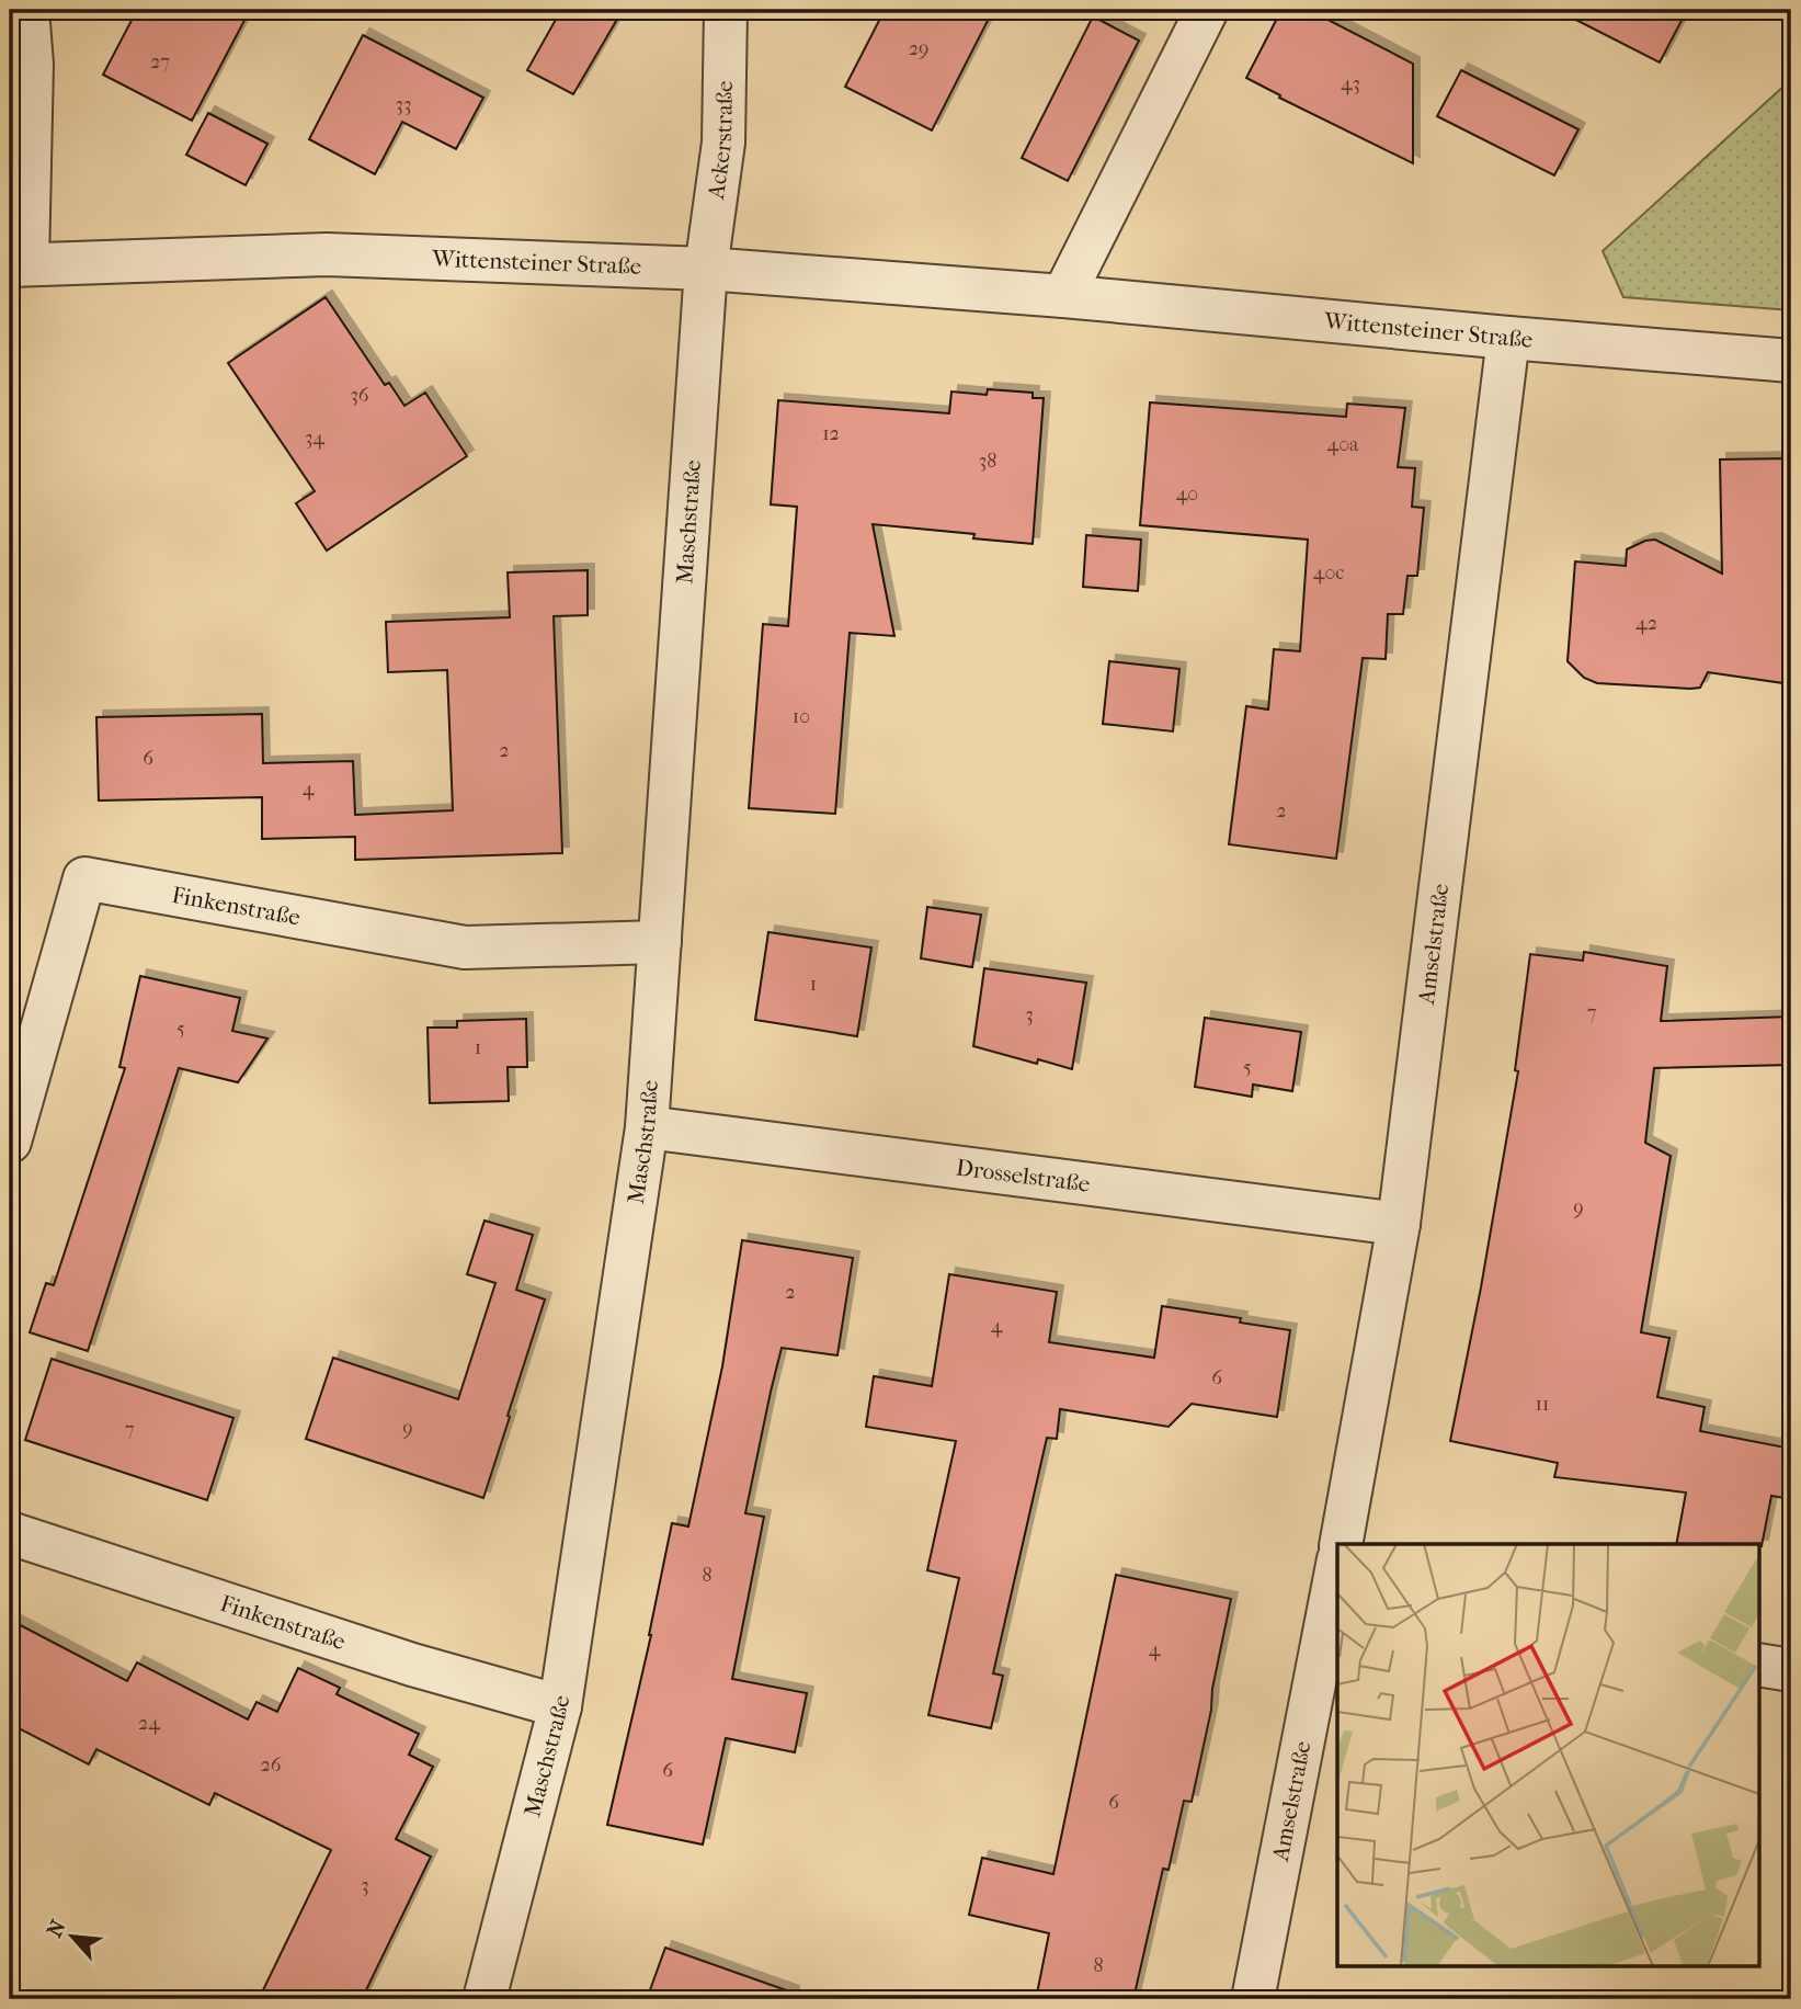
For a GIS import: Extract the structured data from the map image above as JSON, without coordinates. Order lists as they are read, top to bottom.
{
  "streets": {
    "street": [
      "Ackerstraße",
      "Wittensteiner Straße",
      "Maschstraße",
      "Finkenstraße",
      "Amselstraße",
      "Drosselstraße"
    ]
  },
  "crossings": [
    ["Ackerstraße", "Wittensteiner Straße"],
    ["Ackerstraße", "Maschstraße"],
    ["Wittensteiner Straße", "Maschstraße"],
    ["Wittensteiner Straße", "Amselstraße"],
    ["Maschstraße", "Finkenstraße"],
    ["Maschstraße", "Drosselstraße"],
    ["Amselstraße", "Drosselstraße"]
  ],
  "house_numbers": [
    "29",
    "27",
    "43",
    "33",
    "36",
    "12",
    "34",
    "40a",
    "38",
    "40",
    "40c",
    "42",
    "10",
    "2",
    "6",
    "4",
    "2",
    "1",
    "7",
    "3",
    "5",
    "1",
    "5",
    "9",
    "2",
    "4",
    "6",
    "11",
    "9",
    "7",
    "8",
    "4",
    "24",
    "26",
    "6",
    "6",
    "3",
    "8"
  ],
  "north": "top left"
}
